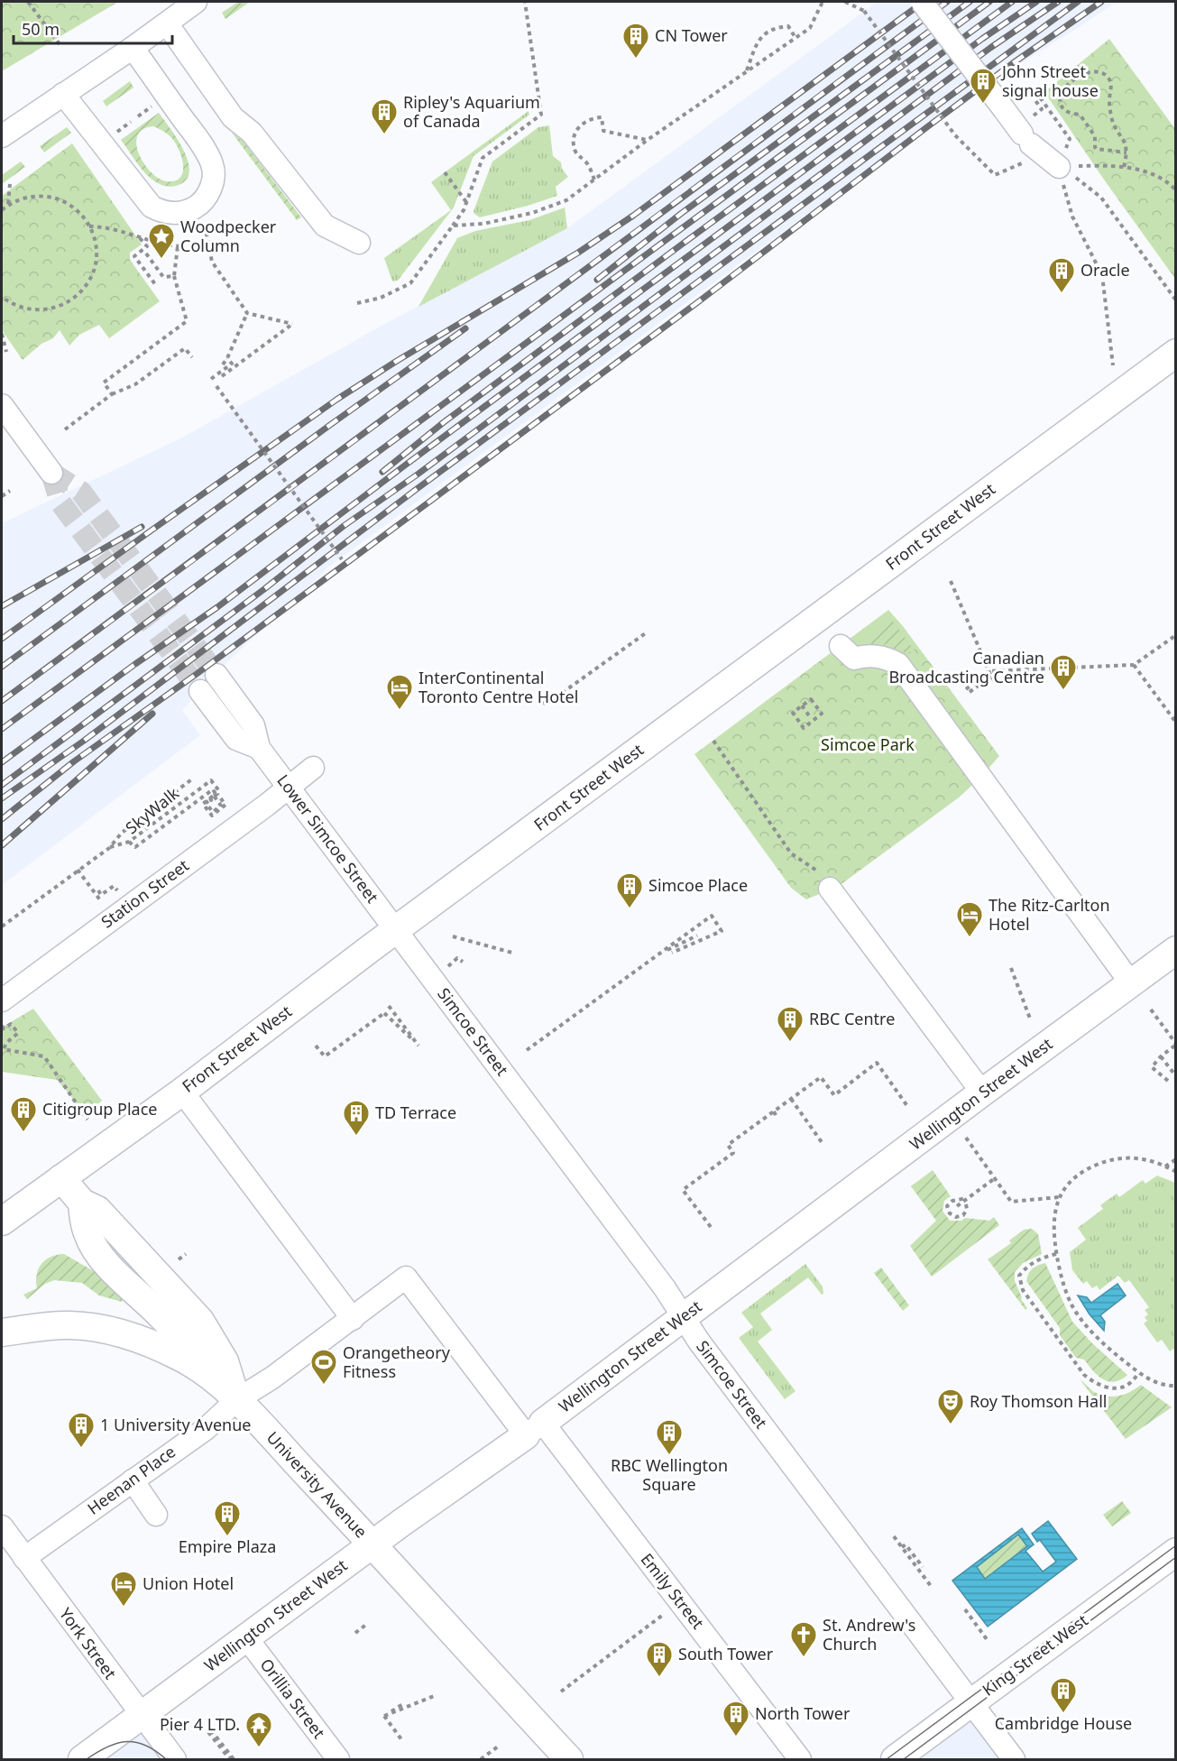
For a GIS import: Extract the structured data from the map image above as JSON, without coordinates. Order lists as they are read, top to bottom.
{
  "streets": {
    "main road": [
      "Front Street West",
      "Wellington Street West",
      "University Avenue",
      "King Street West"
    ],
    "street": [
      "Lower Simcoe Street",
      "Station Street",
      "Simcoe Street",
      "Heenan Place",
      "Emily Street",
      "York Street",
      "Orillia Street"
    ],
    "path": ["SkyWalk"]
  },
  "crossings": [
    ["Front Street West", "Lower Simcoe Street"],
    ["Front Street West", "Simcoe Street"],
    ["Lower Simcoe Street", "Station Street"],
    ["Lower Simcoe Street", "Simcoe Street"],
    ["Simcoe Street", "Wellington Street West"],
    ["Simcoe Street", "King Street West"],
    ["Wellington Street West", "University Avenue"],
    ["Wellington Street West", "Emily Street"],
    ["Wellington Street West", "York Street"],
    ["Wellington Street West", "Orillia Street"],
    ["Heenan Place", "University Avenue"],
    ["Heenan Place", "Emily Street"],
    ["Heenan Place", "York Street"]
  ],
  "parks": ["Simcoe Park"],
  "places": {
    "building": [
      "CN Tower",
      "John Street signal house",
      "Ripley's Aquarium of Canada",
      "Oracle",
      "Canadian Broadcasting Centre",
      "Simcoe Place",
      "RBC Centre",
      "Citigroup Place",
      "TD Terrace",
      "1 University Avenue",
      "RBC Wellington Square",
      "Empire Plaza",
      "South Tower",
      "Cambridge House",
      "North Tower"
    ],
    "place": ["Woodpecker Column"],
    "hotel": ["InterContinental Toronto Centre Hotel", "The Ritz-Carlton Hotel", "Union Hotel"],
    "sports": ["Orangetheory Fitness"],
    "theatre": ["Roy Thomson Hall"],
    "church": ["St. Andrew's Church"],
    "temple": ["Pier 4 LTD."]
  },
  "scale_bar": "50 m"
}
